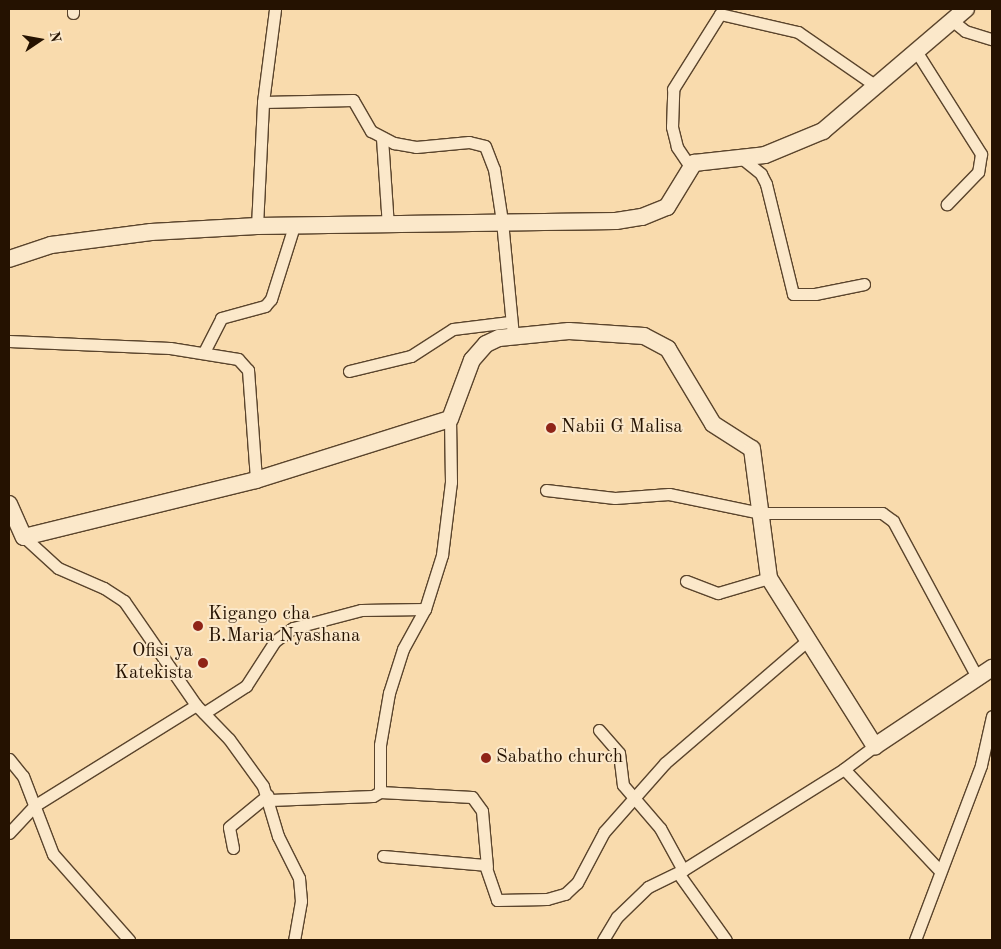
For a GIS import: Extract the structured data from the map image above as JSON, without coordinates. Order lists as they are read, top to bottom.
{
  "places": [
    "Nabii G Malisa",
    "Kigango cha B.Maria Nyashana",
    "Ofisi ya Katekista",
    "Sabatho church"
  ],
  "north": "right"
}
